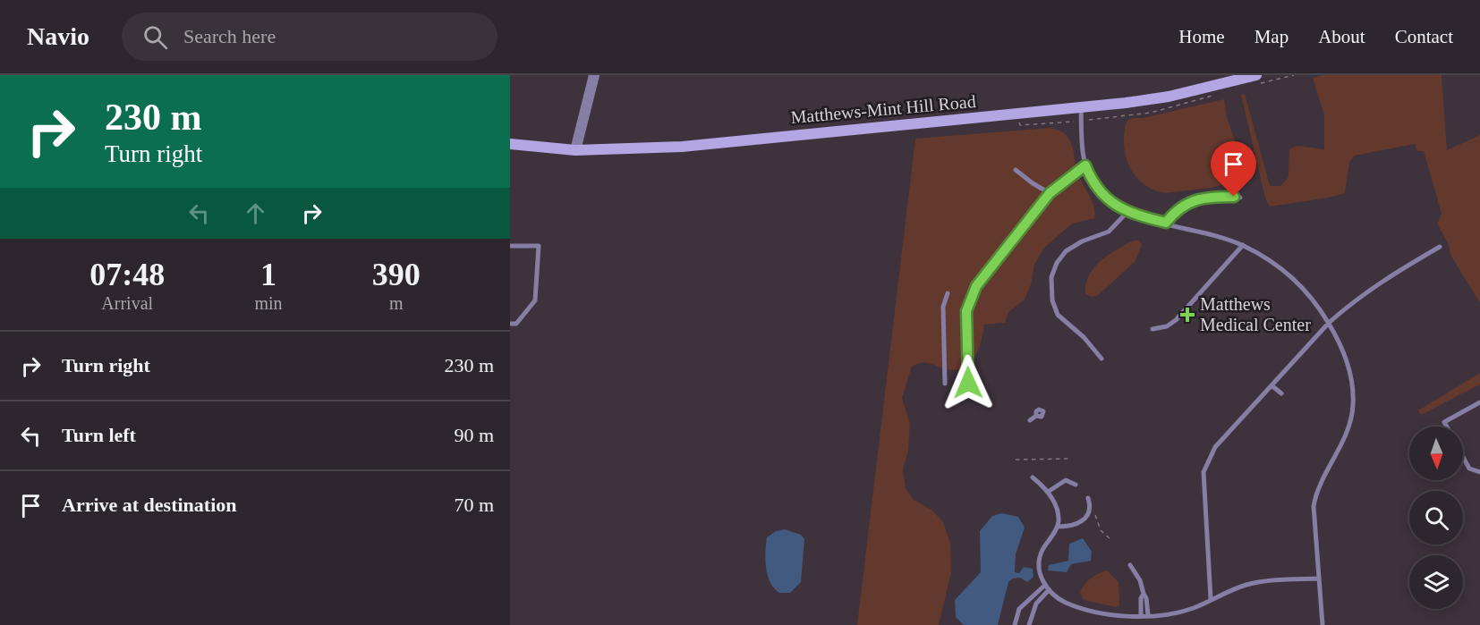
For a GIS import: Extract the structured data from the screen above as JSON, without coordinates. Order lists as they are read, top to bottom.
{
  "streets": {
    "main road": ["Matthews-Mint Hill Road"]
  },
  "places": {
    "health": ["Matthews Medical Center"]
  },
  "north": "bottom",
  "page": {
    "header": "Navio",
    "search": "Search here",
    "nav": [
      "Home",
      "Map",
      "About",
      "Contact"
    ],
    "turn": ["230 m", "Turn right"],
    "eta": [
      "07:48",
      "Arrival",
      "1",
      "min",
      "390",
      "m"
    ],
    "list": [
      {
        "name": "Turn right",
        "value": "230 m"
      },
      {
        "name": "Turn left",
        "value": "90 m"
      },
      {
        "name": "Arrive at destination",
        "value": "70 m"
      }
    ]
  }
}
